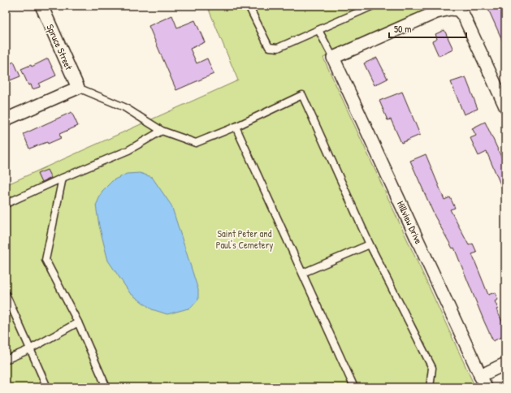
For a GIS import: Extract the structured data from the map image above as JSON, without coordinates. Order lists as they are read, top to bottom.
{
  "streets": {
    "street": ["Spruce Street", "Hillview Drive"]
  },
  "parks": ["Saint Peter and Paul's Cemetery"],
  "scale_bar": "50 m"
}
